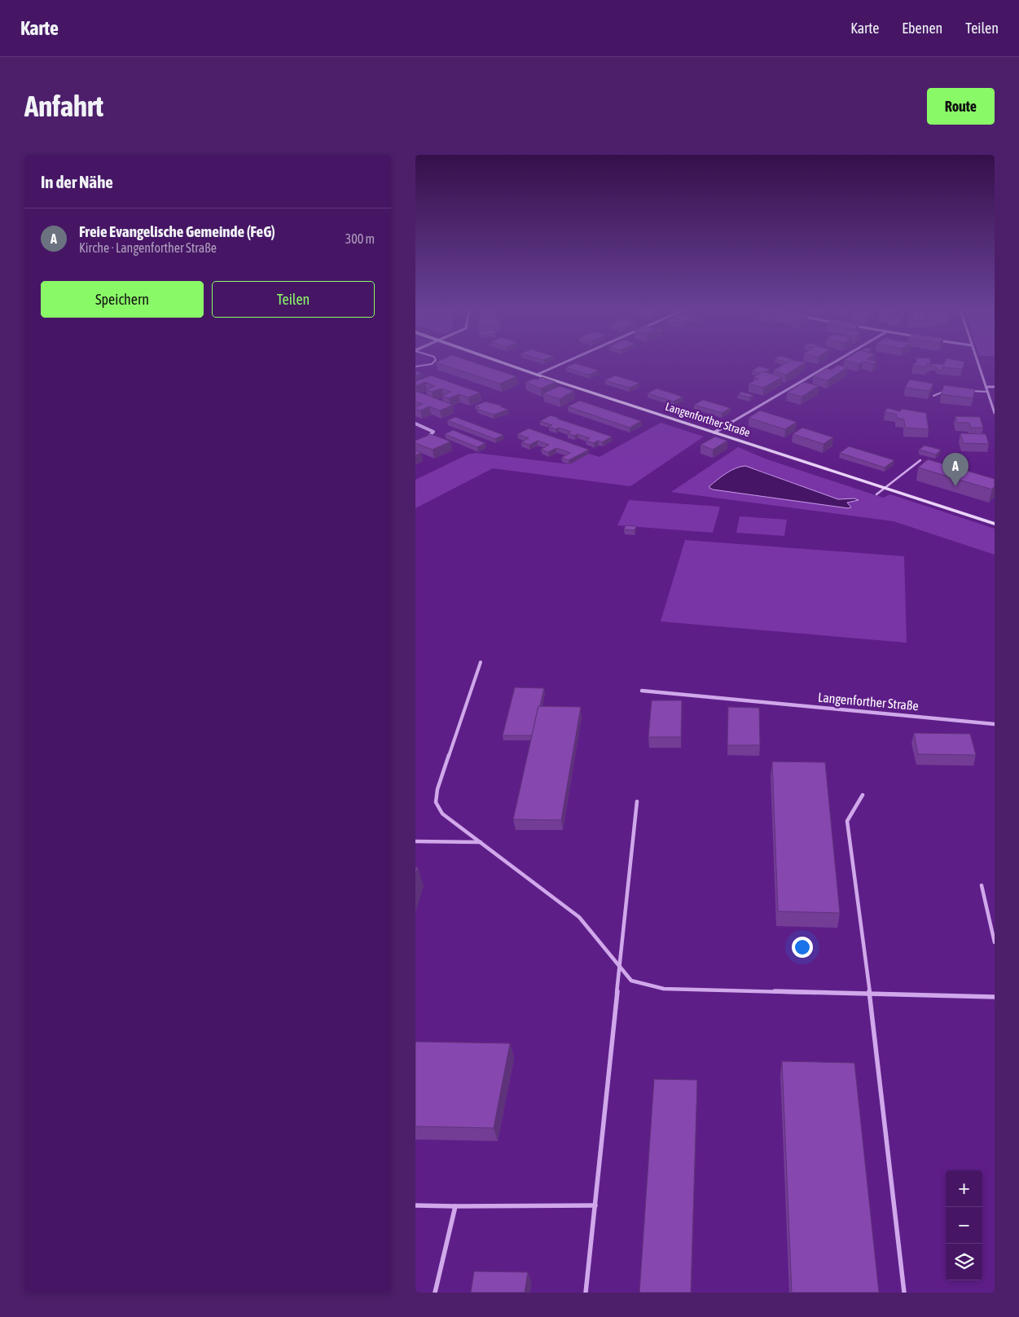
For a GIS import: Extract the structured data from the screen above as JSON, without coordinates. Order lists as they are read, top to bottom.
{
  "streets": {
    "main road": ["Langenforther Straße"]
  },
  "page": {
    "header": "Karte",
    "nav": ["Karte", "Ebenen", "Teilen"],
    "buttons": [
      "Route",
      ["Speichern", "Teilen"]
    ],
    "title": "Anfahrt",
    "heading": "In der Nähe",
    "list": [
      {
        "mark": "A",
        "name": "Freie Evangelische Gemeinde (FeG)",
        "note": "Kirche · Langenforther Straße",
        "value": "300 m"
      }
    ],
    "pins": "A",
    "map_buttons": ["+", "−"]
  }
}
